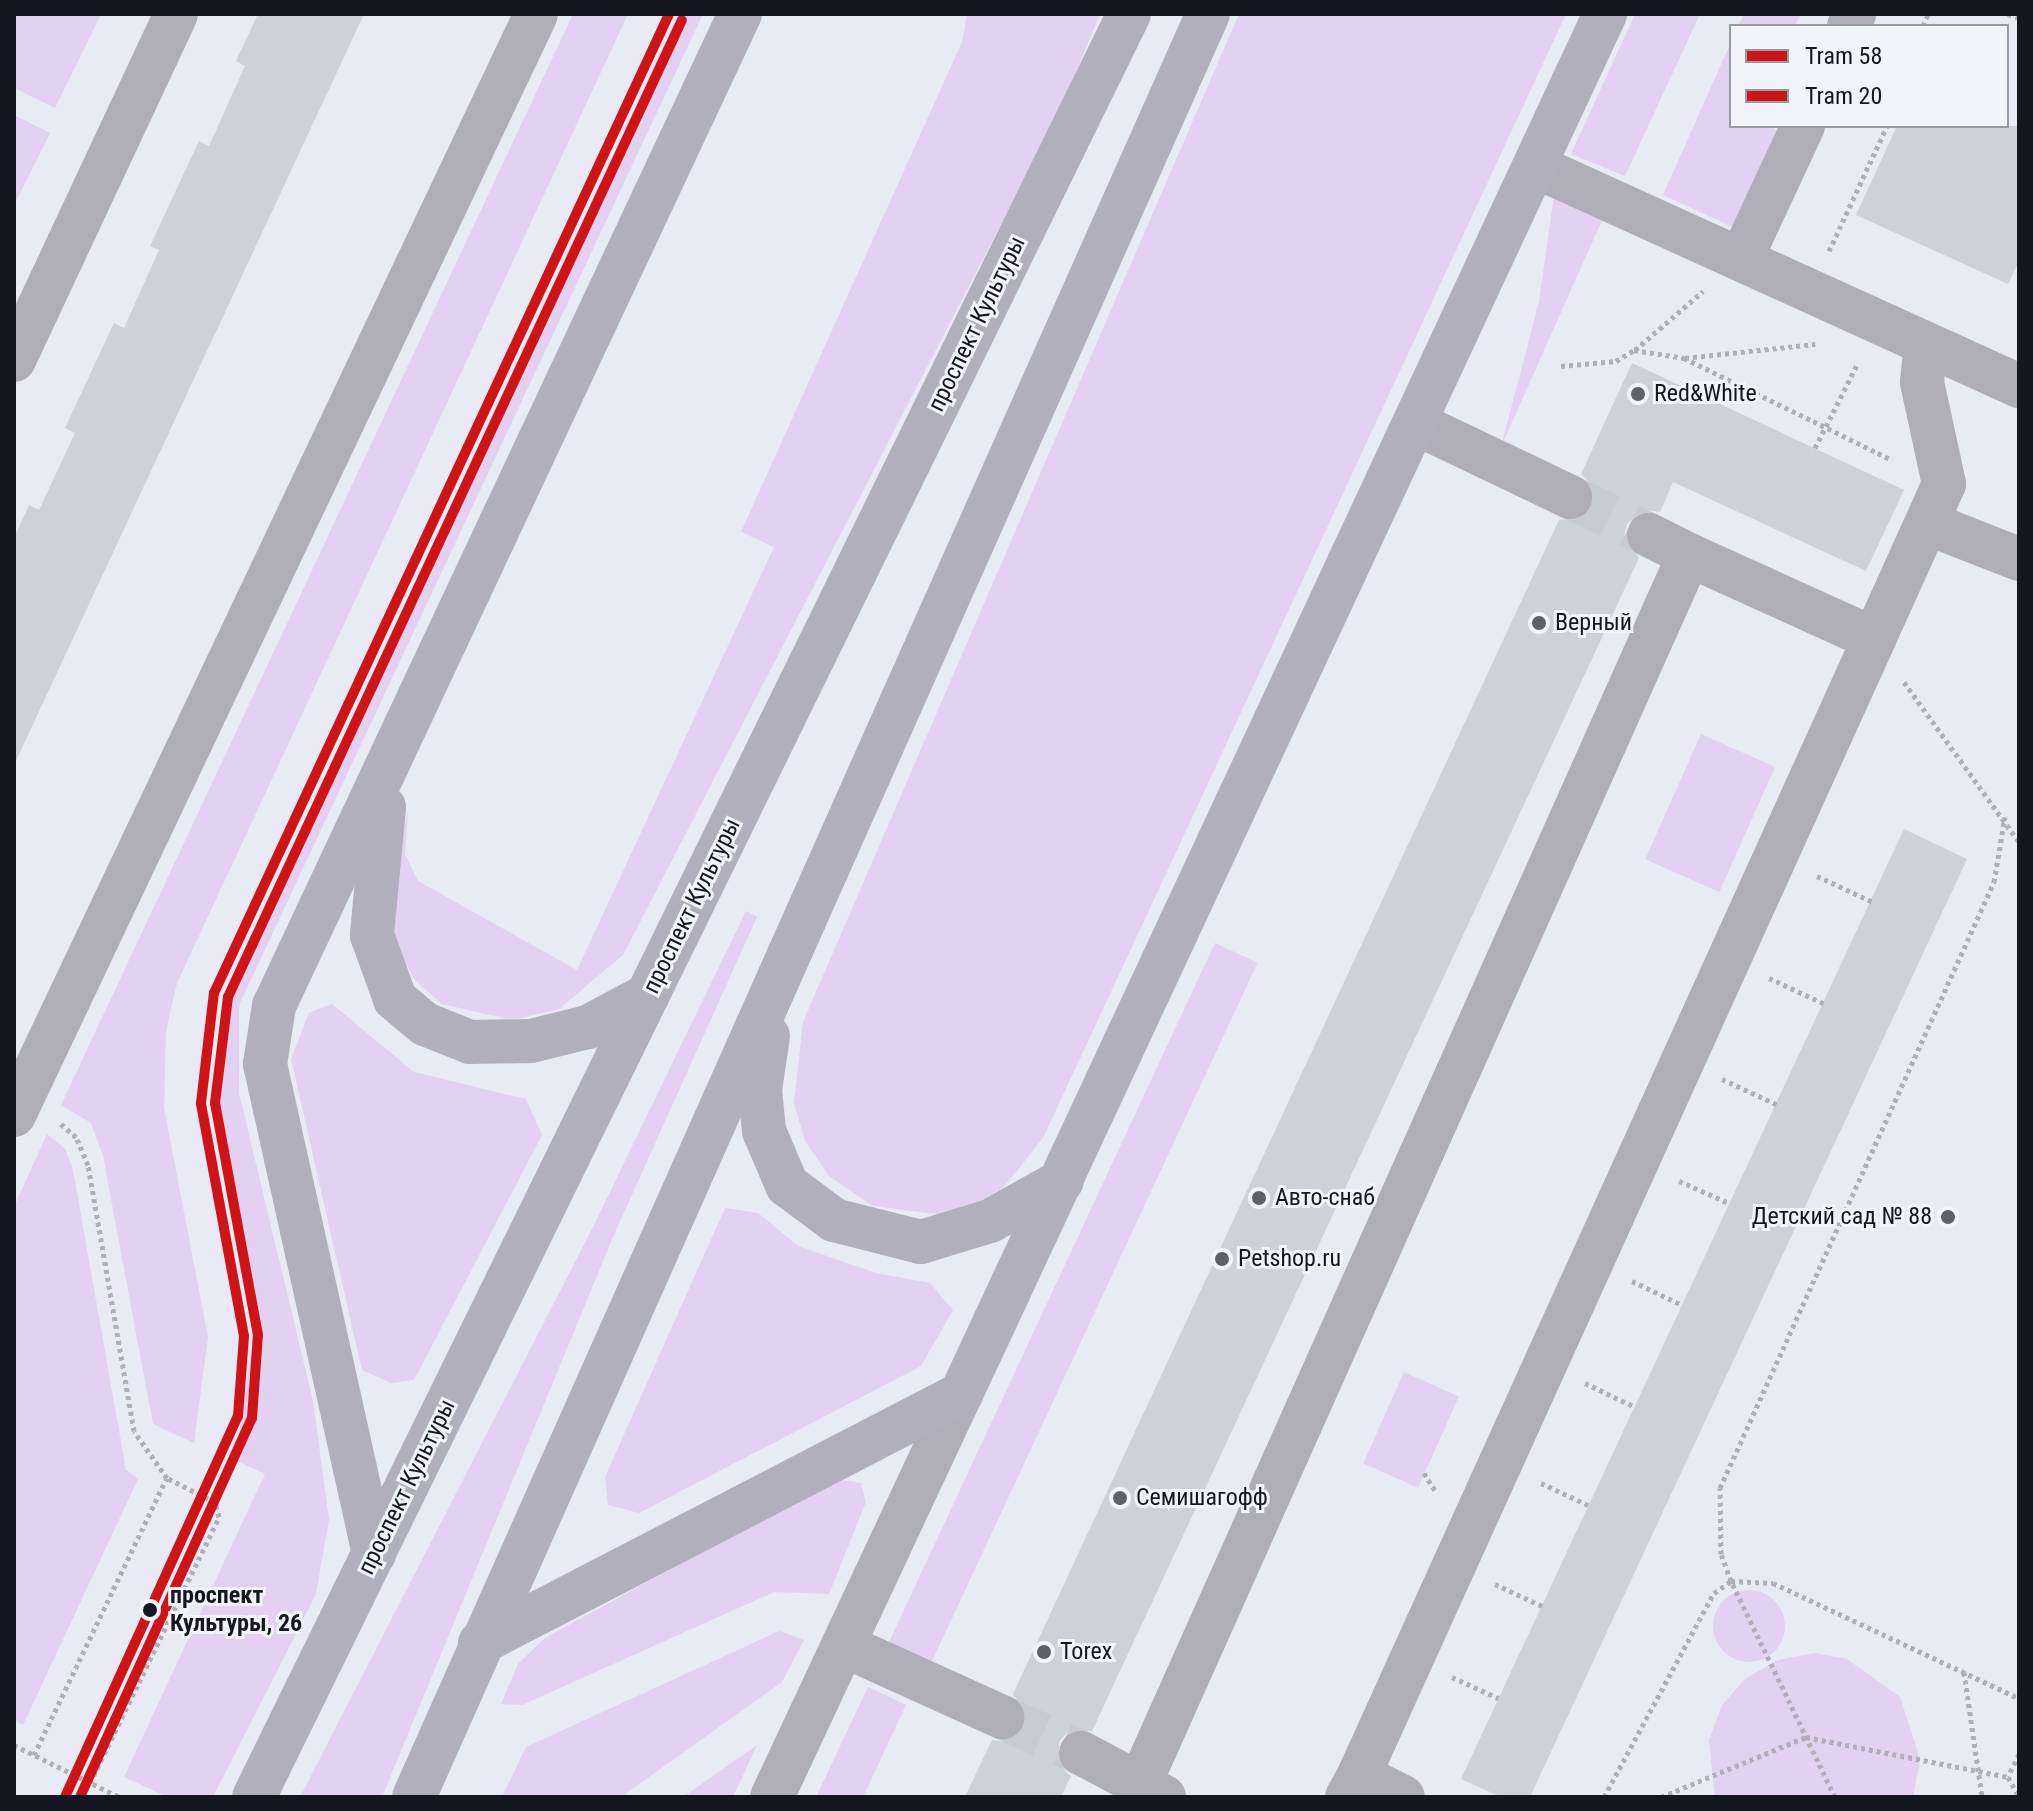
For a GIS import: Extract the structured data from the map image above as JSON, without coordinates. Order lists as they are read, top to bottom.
{
  "streets": {
    "main road": ["проспект Культуры"]
  },
  "places": [
    "Red&White",
    "Верный",
    "Авто-снаб",
    "Детский сад № 88",
    "Petshop.ru",
    "Семишагофф",
    "проспект Культуры, 26",
    "Torex"
  ],
  "lines": ["tram line 58", "tram line 20"],
  "legend": ["Tram 58", "Tram 20"]
}
